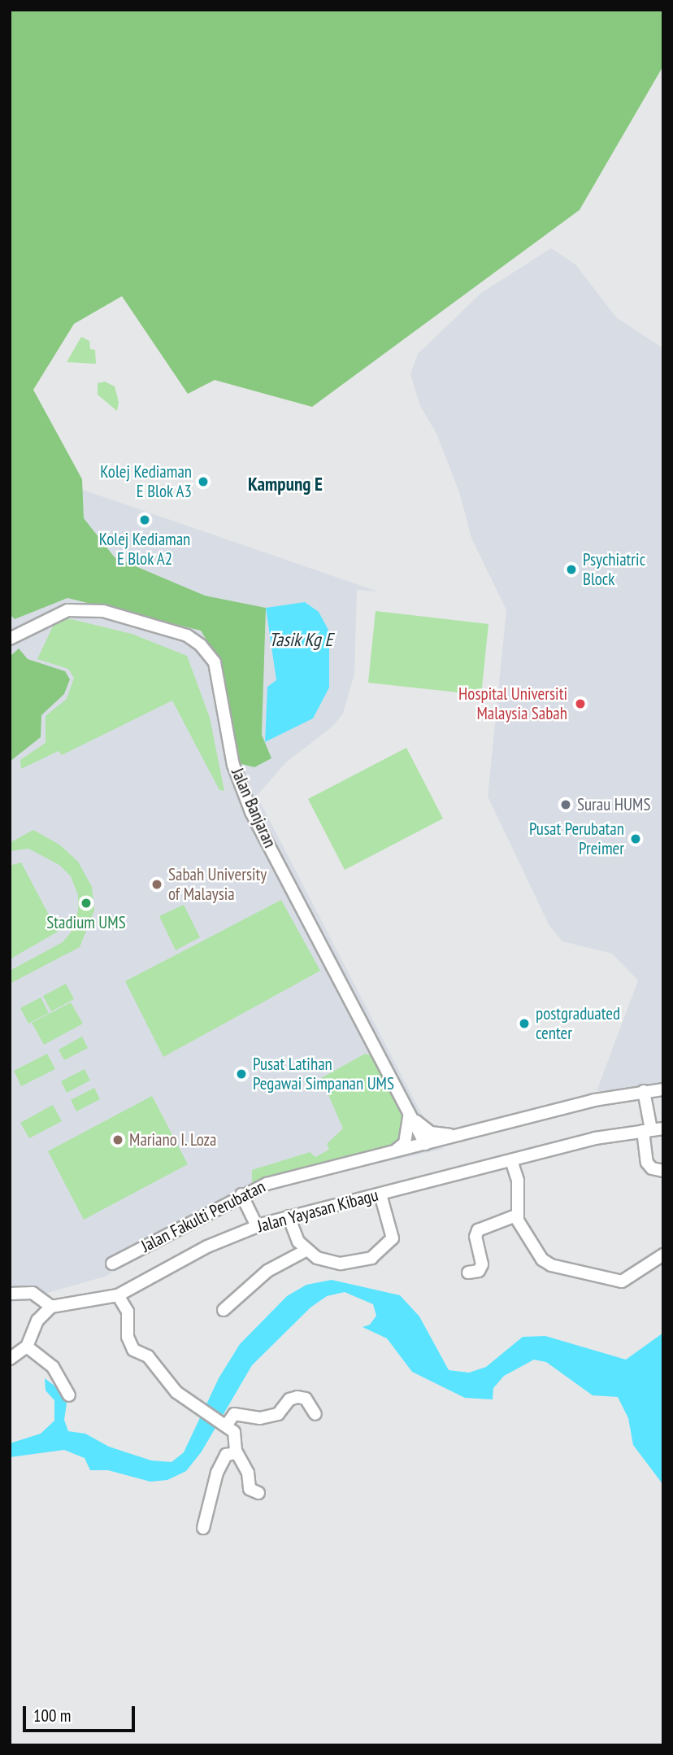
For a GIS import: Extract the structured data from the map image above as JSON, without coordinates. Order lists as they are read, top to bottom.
{
  "streets": {
    "street": ["Jalan Banjaran", "Jalan Yayasan Kibagu", "Jalan Fakulti Perubatan"]
  },
  "crossings": [
    ["Jalan Banjaran", "Jalan Fakulti Perubatan"]
  ],
  "districts": ["Kampung E"],
  "water": ["Tasik Kg E"],
  "places": [
    "Kolej Kediaman E Blok A3",
    "Kolej Kediaman E Blok A2",
    "Psychiatric Block",
    "Hospital Universiti Malaysia Sabah",
    "Surau HUMS",
    "Pusat Perubatan Preimer",
    "Sabah University of Malaysia",
    "Stadium UMS",
    "postgraduated center",
    "Pusat Latihan Pegawai Simpanan UMS",
    "Mariano I. Loza"
  ],
  "scale_bar": "100 m"
}
